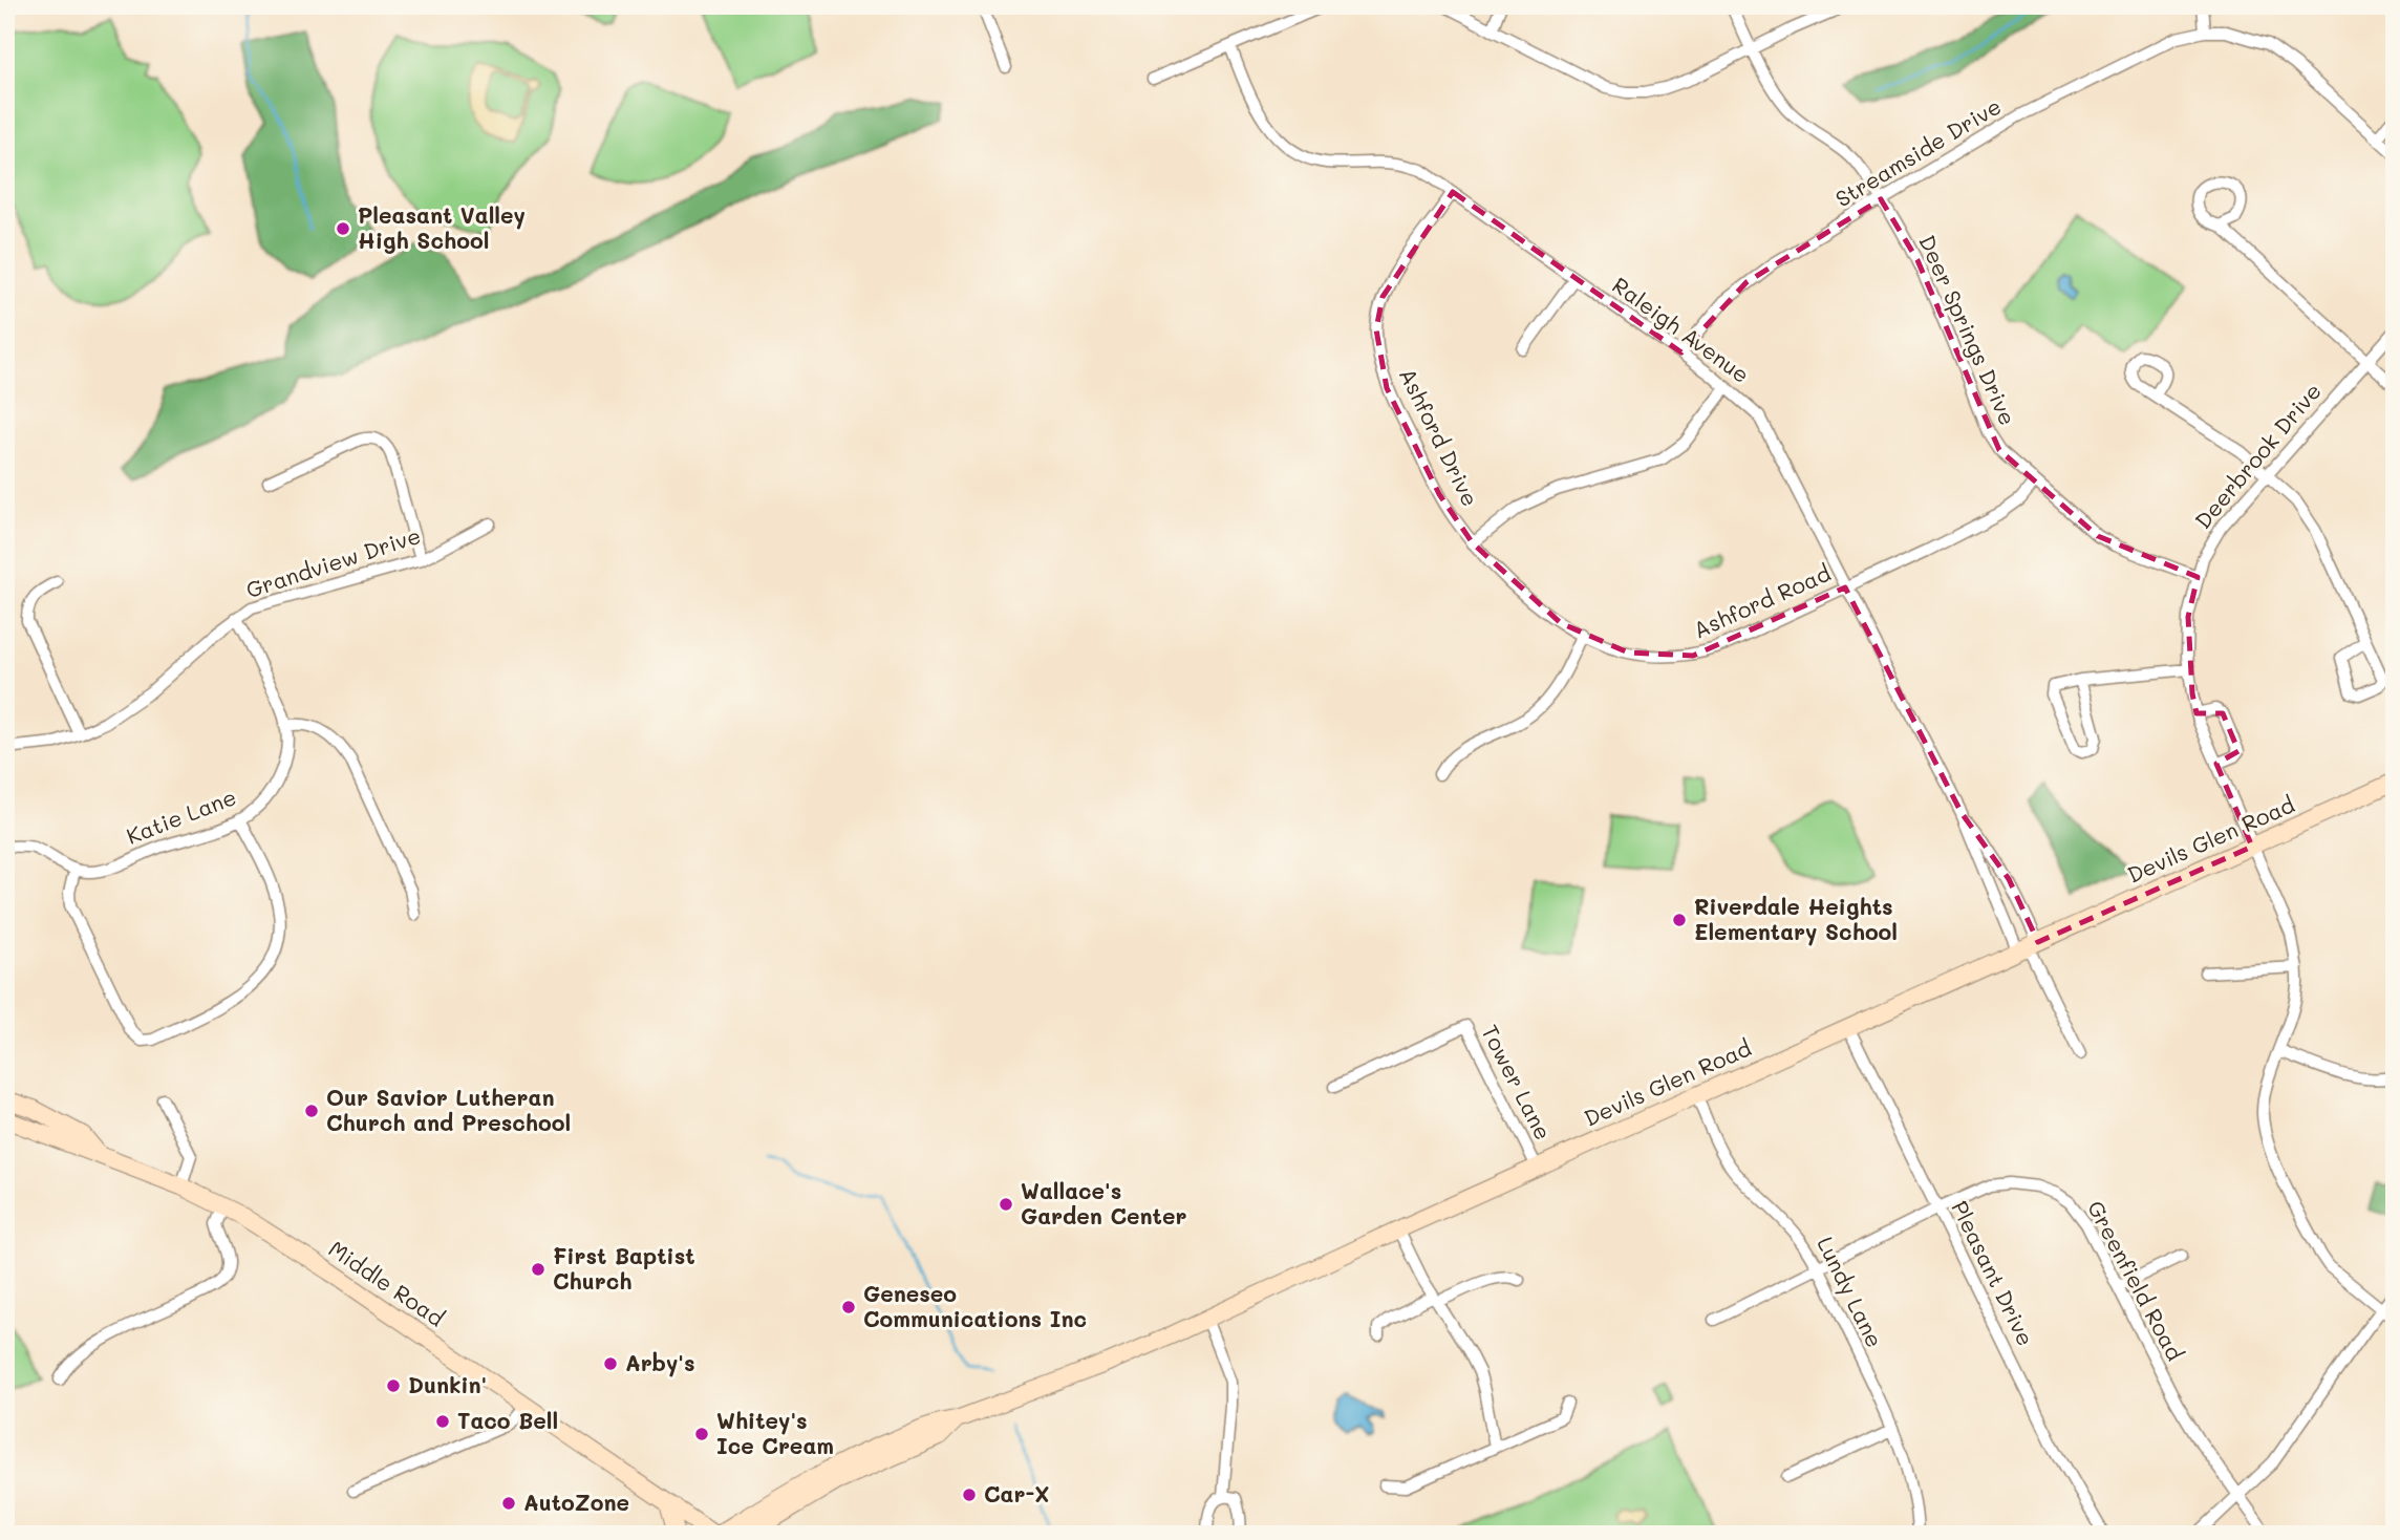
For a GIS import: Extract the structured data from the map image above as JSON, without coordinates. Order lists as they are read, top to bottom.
{
  "streets": {
    "main road": ["Devils Glen Road", "Middle Road"],
    "street": [
      "Streamside Drive",
      "Raleigh Avenue",
      "Deer Springs Drive",
      "Ashford Drive",
      "Deerbrook Drive",
      "Grandview Drive",
      "Ashford Road",
      "Katie Lane",
      "Tower Lane",
      "Pleasant Drive",
      "Greenfield Road",
      "Lundy Lane"
    ]
  },
  "crossings": [
    ["Streamside Drive", "Raleigh Avenue"],
    ["Streamside Drive", "Deer Springs Drive"],
    ["Raleigh Avenue", "Ashford Drive"],
    ["Raleigh Avenue", "Ashford Road"],
    ["Raleigh Avenue", "Devils Glen Road"],
    ["Deer Springs Drive", "Deerbrook Drive"],
    ["Deer Springs Drive", "Ashford Road"],
    ["Ashford Drive", "Ashford Road"],
    ["Deerbrook Drive", "Devils Glen Road"],
    ["Grandview Drive", "Katie Lane"],
    ["Devils Glen Road", "Tower Lane"],
    ["Devils Glen Road", "Pleasant Drive"],
    ["Devils Glen Road", "Middle Road"],
    ["Devils Glen Road", "Lundy Lane"],
    ["Pleasant Drive", "Greenfield Road"],
    ["Greenfield Road", "Lundy Lane"]
  ],
  "places": [
    "Pleasant Valley High School",
    "Riverdale Heights Elementary School",
    "Our Savior Lutheran Church and Preschool",
    "Wallace's Garden Center",
    "First Baptist Church",
    "Geneseo Communications Inc",
    "Arby's",
    "Dunkin'",
    "Taco Bell",
    "Whitey's Ice Cream",
    "Car-X",
    "AutoZone"
  ]
}
